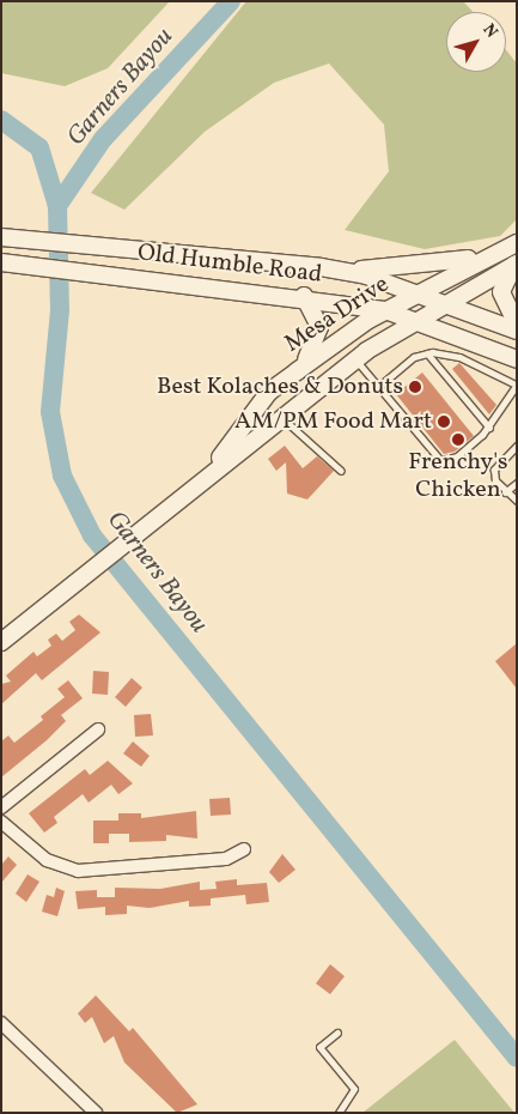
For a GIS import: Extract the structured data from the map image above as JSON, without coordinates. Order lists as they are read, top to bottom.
{
  "streets": {
    "main road": ["Old Humble Road", "Mesa Drive"]
  },
  "crossings": [
    ["Old Humble Road", "Mesa Drive"]
  ],
  "water": ["Garners Bayou"],
  "places": ["Best Kolaches & Donuts", "AM/PM Food Mart", "Frenchy's Chicken"],
  "north": "top right"
}
